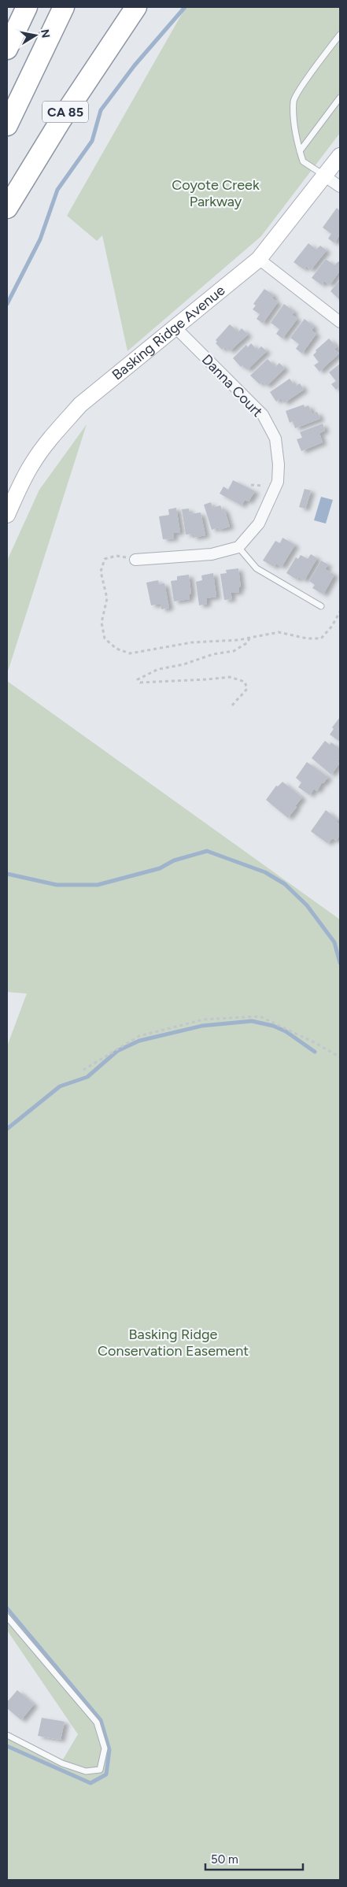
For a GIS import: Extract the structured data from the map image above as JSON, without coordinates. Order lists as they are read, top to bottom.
{
  "streets": {
    "highway": ["CA 85"],
    "street": ["Basking Ridge Avenue", "Danna Court"]
  },
  "crossings": [
    ["Basking Ridge Avenue", "Danna Court"]
  ],
  "parks": ["Coyote Creek Parkway", "Basking Ridge Conservation Easement"],
  "scale_bar": "50 m",
  "north": "right"
}
